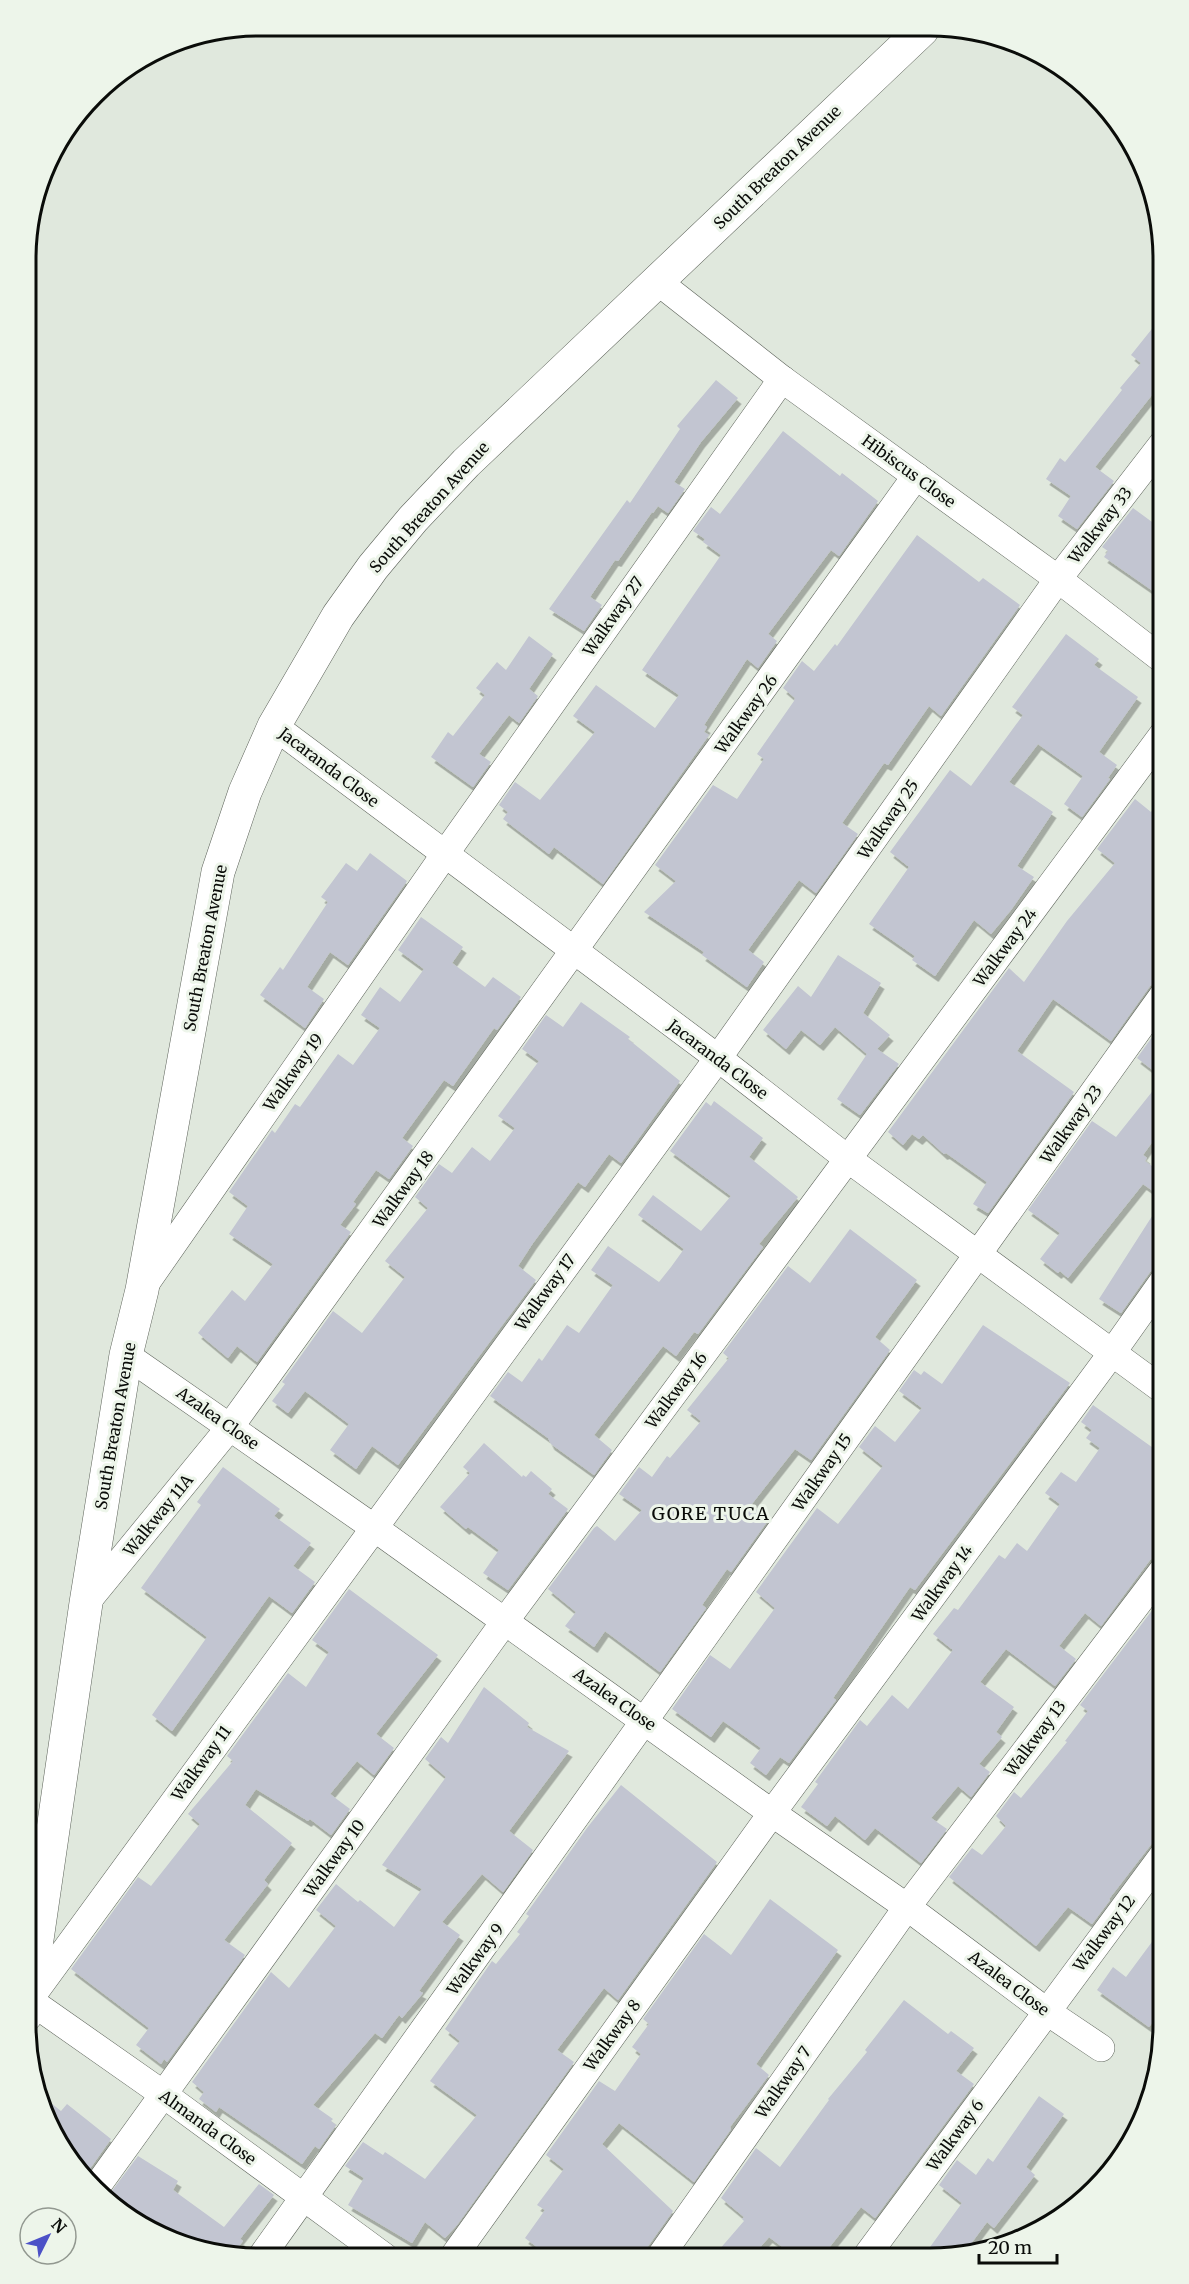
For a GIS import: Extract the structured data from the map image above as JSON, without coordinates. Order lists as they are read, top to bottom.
{
  "streets": {
    "street": [
      "South Breaton Avenue",
      "Hibiscus Close",
      "Walkway 33",
      "Walkway 27",
      "Walkway 26",
      "Jacaranda Close",
      "Walkway 25",
      "Walkway 24",
      "Walkway 19",
      "Walkway 23",
      "Walkway 18",
      "Walkway 17",
      "Walkway 16",
      "Azalea Close",
      "Walkway 15",
      "Walkway 11A",
      "Walkway 14",
      "Walkway 13",
      "Walkway 11",
      "Walkway 10",
      "Walkway 12",
      "Walkway 9",
      "Walkway 8",
      "Walkway 7",
      "Almanda Close",
      "Walkway 6"
    ]
  },
  "crossings": [
    ["South Breaton Avenue", "Hibiscus Close"],
    ["South Breaton Avenue", "Jacaranda Close"],
    ["South Breaton Avenue", "Walkway 19"],
    ["South Breaton Avenue", "Azalea Close"],
    ["South Breaton Avenue", "Walkway 11A"],
    ["Hibiscus Close", "Walkway 33"],
    ["Hibiscus Close", "Walkway 27"],
    ["Hibiscus Close", "Walkway 26"],
    ["Hibiscus Close", "Walkway 25"],
    ["Walkway 33", "Walkway 25"],
    ["Walkway 27", "Jacaranda Close"],
    ["Walkway 27", "Walkway 19"],
    ["Walkway 26", "Jacaranda Close"],
    ["Walkway 26", "Walkway 18"],
    ["Jacaranda Close", "Walkway 25"],
    ["Jacaranda Close", "Walkway 24"],
    ["Jacaranda Close", "Walkway 19"],
    ["Jacaranda Close", "Walkway 23"],
    ["Jacaranda Close", "Walkway 18"],
    ["Jacaranda Close", "Walkway 17"],
    ["Jacaranda Close", "Walkway 16"],
    ["Jacaranda Close", "Walkway 15"],
    ["Jacaranda Close", "Walkway 14"],
    ["Walkway 25", "Walkway 17"],
    ["Walkway 24", "Walkway 16"],
    ["Walkway 23", "Walkway 15"],
    ["Walkway 18", "Azalea Close"],
    ["Walkway 18", "Walkway 11A"],
    ["Walkway 17", "Azalea Close"],
    ["Walkway 17", "Walkway 11"],
    ["Walkway 16", "Azalea Close"],
    ["Walkway 16", "Walkway 10"],
    ["Azalea Close", "Walkway 15"],
    ["Azalea Close", "Walkway 11A"],
    ["Azalea Close", "Walkway 14"],
    ["Azalea Close", "Walkway 13"],
    ["Azalea Close", "Walkway 11"],
    ["Azalea Close", "Walkway 10"],
    ["Azalea Close", "Walkway 12"],
    ["Azalea Close", "Walkway 9"],
    ["Azalea Close", "Walkway 8"],
    ["Azalea Close", "Walkway 7"],
    ["Azalea Close", "Walkway 6"],
    ["Walkway 15", "Walkway 9"],
    ["Walkway 14", "Walkway 8"],
    ["Walkway 13", "Walkway 7"],
    ["Walkway 10", "Almanda Close"],
    ["Walkway 12", "Walkway 6"],
    ["Walkway 9", "Almanda Close"]
  ],
  "districts": ["GORE TUCA"],
  "scale_bar": "20 m",
  "north": "top right"
}
